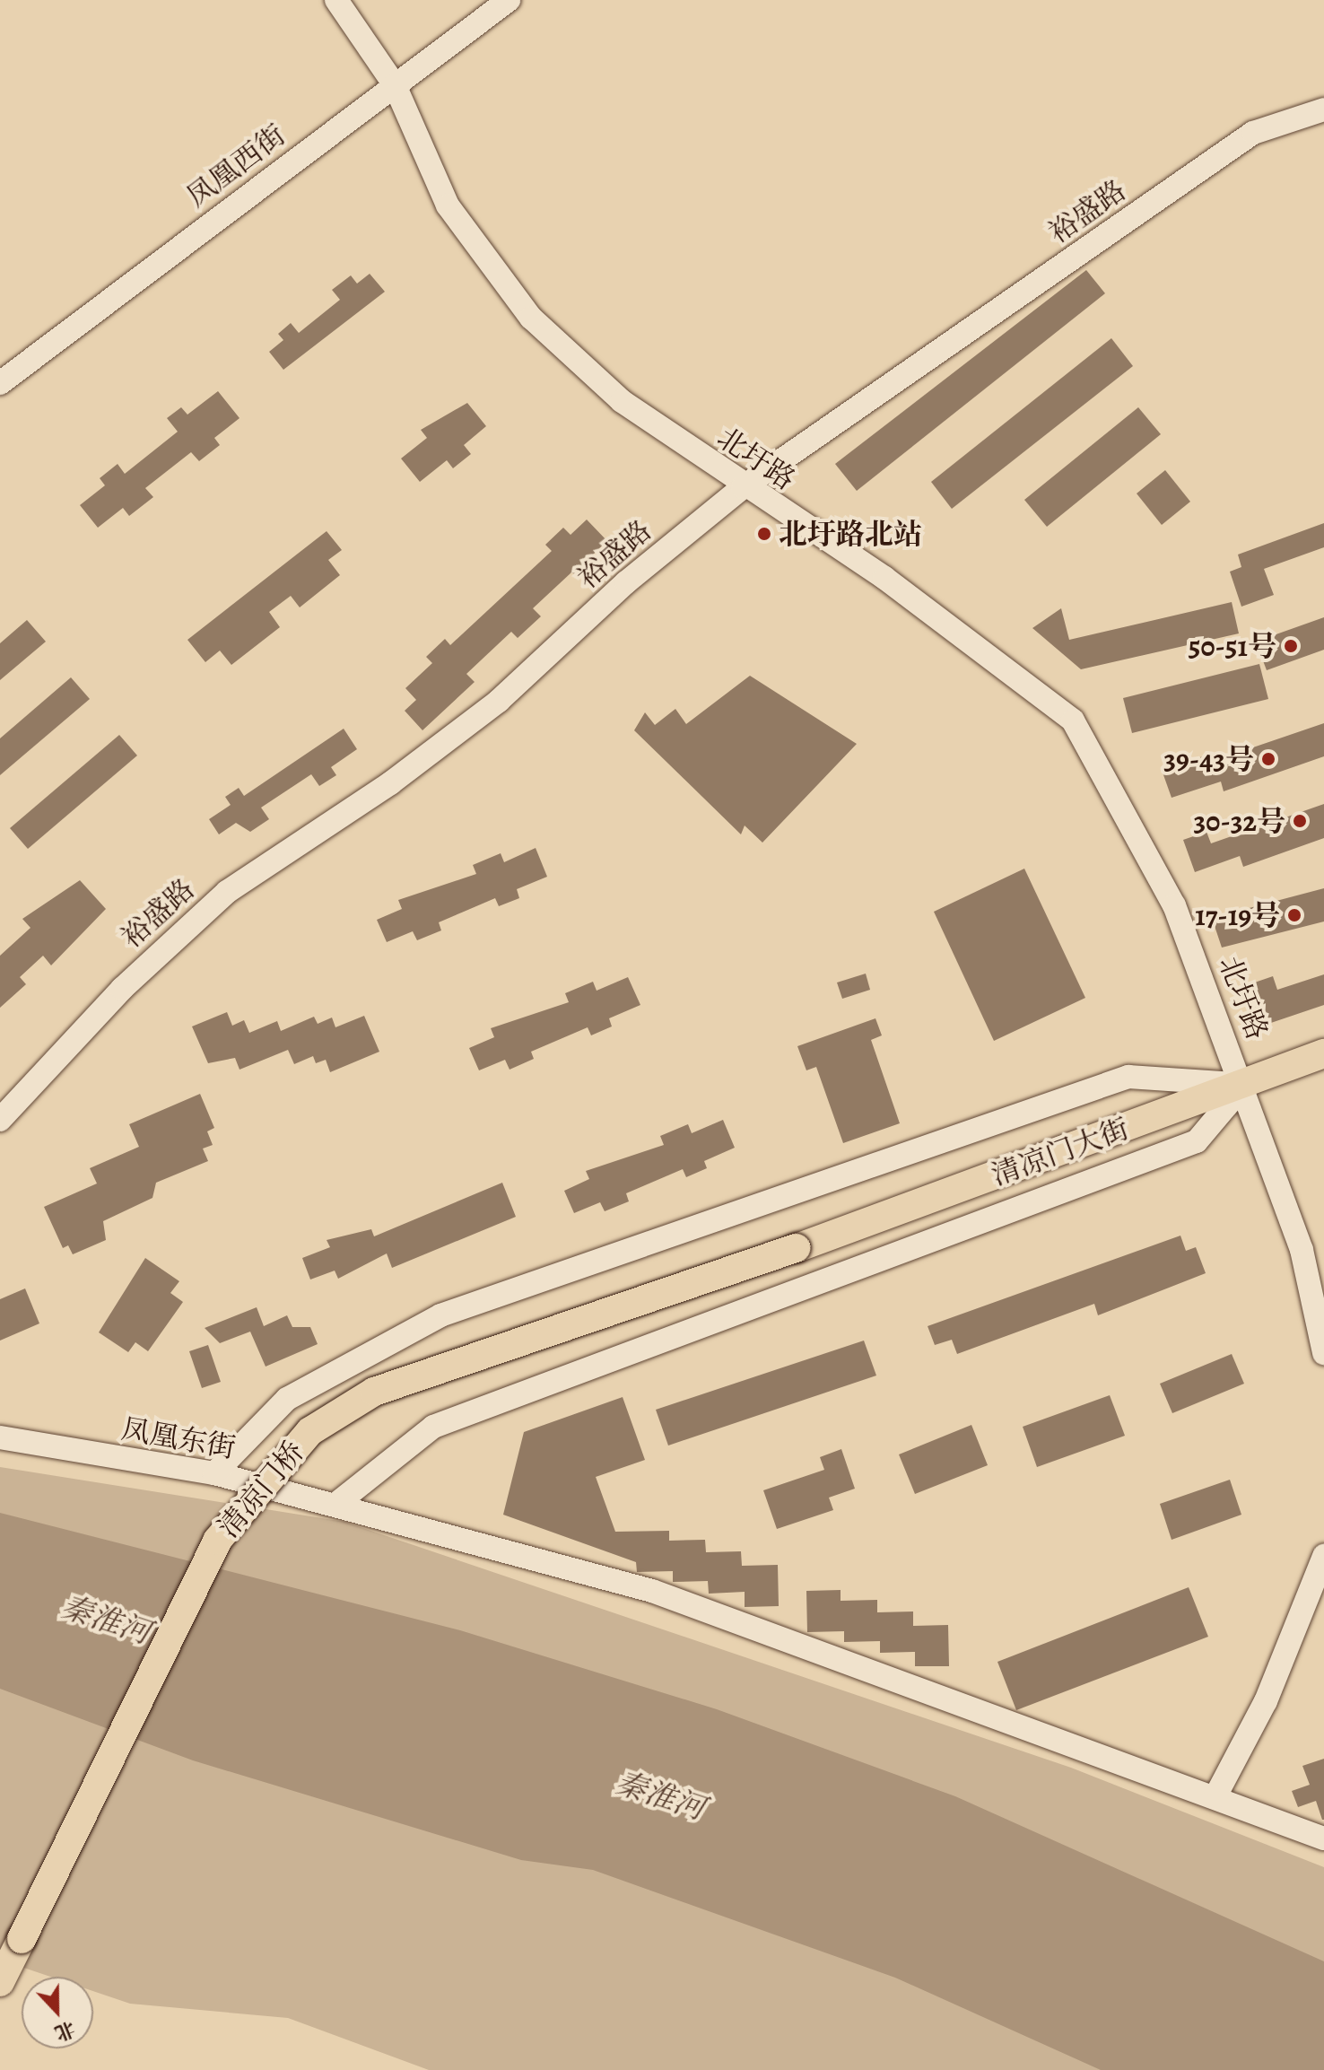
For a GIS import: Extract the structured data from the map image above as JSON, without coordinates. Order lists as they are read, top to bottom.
{
  "streets": {
    "main road": ["清凉门大街", "清凉门桥"],
    "street": [
      "凤凰西街",
      "裕盛路",
      "北圩路",
      "凤凰东街"
    ]
  },
  "crossings": [
    ["凤凰西街", "北圩路"],
    ["裕盛路", "北圩路"],
    ["北圩路", "清凉门大街"],
    ["清凉门大街", "清凉门桥"]
  ],
  "water": ["秦淮河"],
  "places": [
    "北圩路北站",
    "50-51号",
    "39-43号",
    "30-32号",
    "17-19号"
  ],
  "north": "bottom"
}
